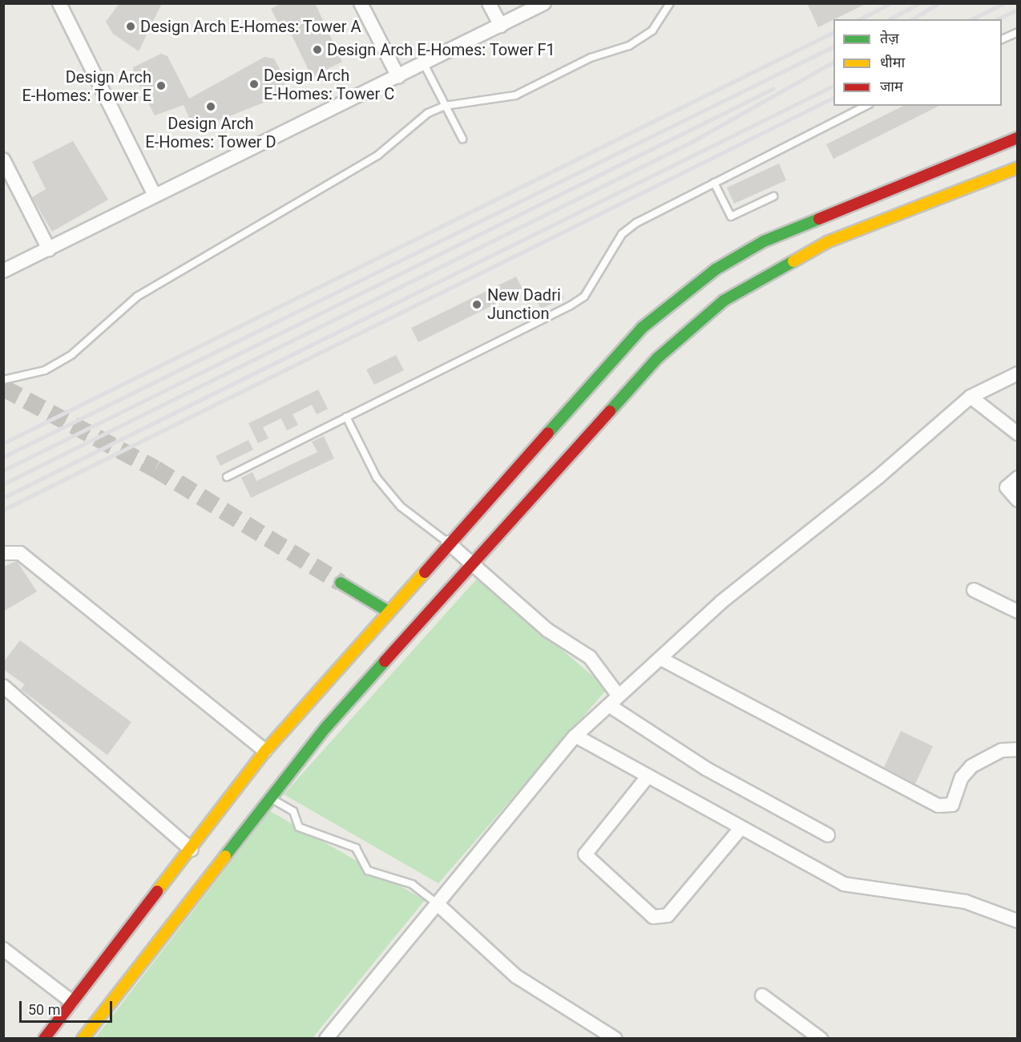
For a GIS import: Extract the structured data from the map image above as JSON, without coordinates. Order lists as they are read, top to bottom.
{
  "places": [
    "Design Arch E-Homes: Tower A",
    "Design Arch E-Homes: Tower F1",
    "Design Arch E-Homes: Tower C",
    "Design Arch E-Homes: Tower E",
    "Design Arch E-Homes: Tower D",
    "New Dadri Junction"
  ],
  "legend": ["तेज़", "धीमा", "जाम"],
  "scale_bar": "50 m"
}
